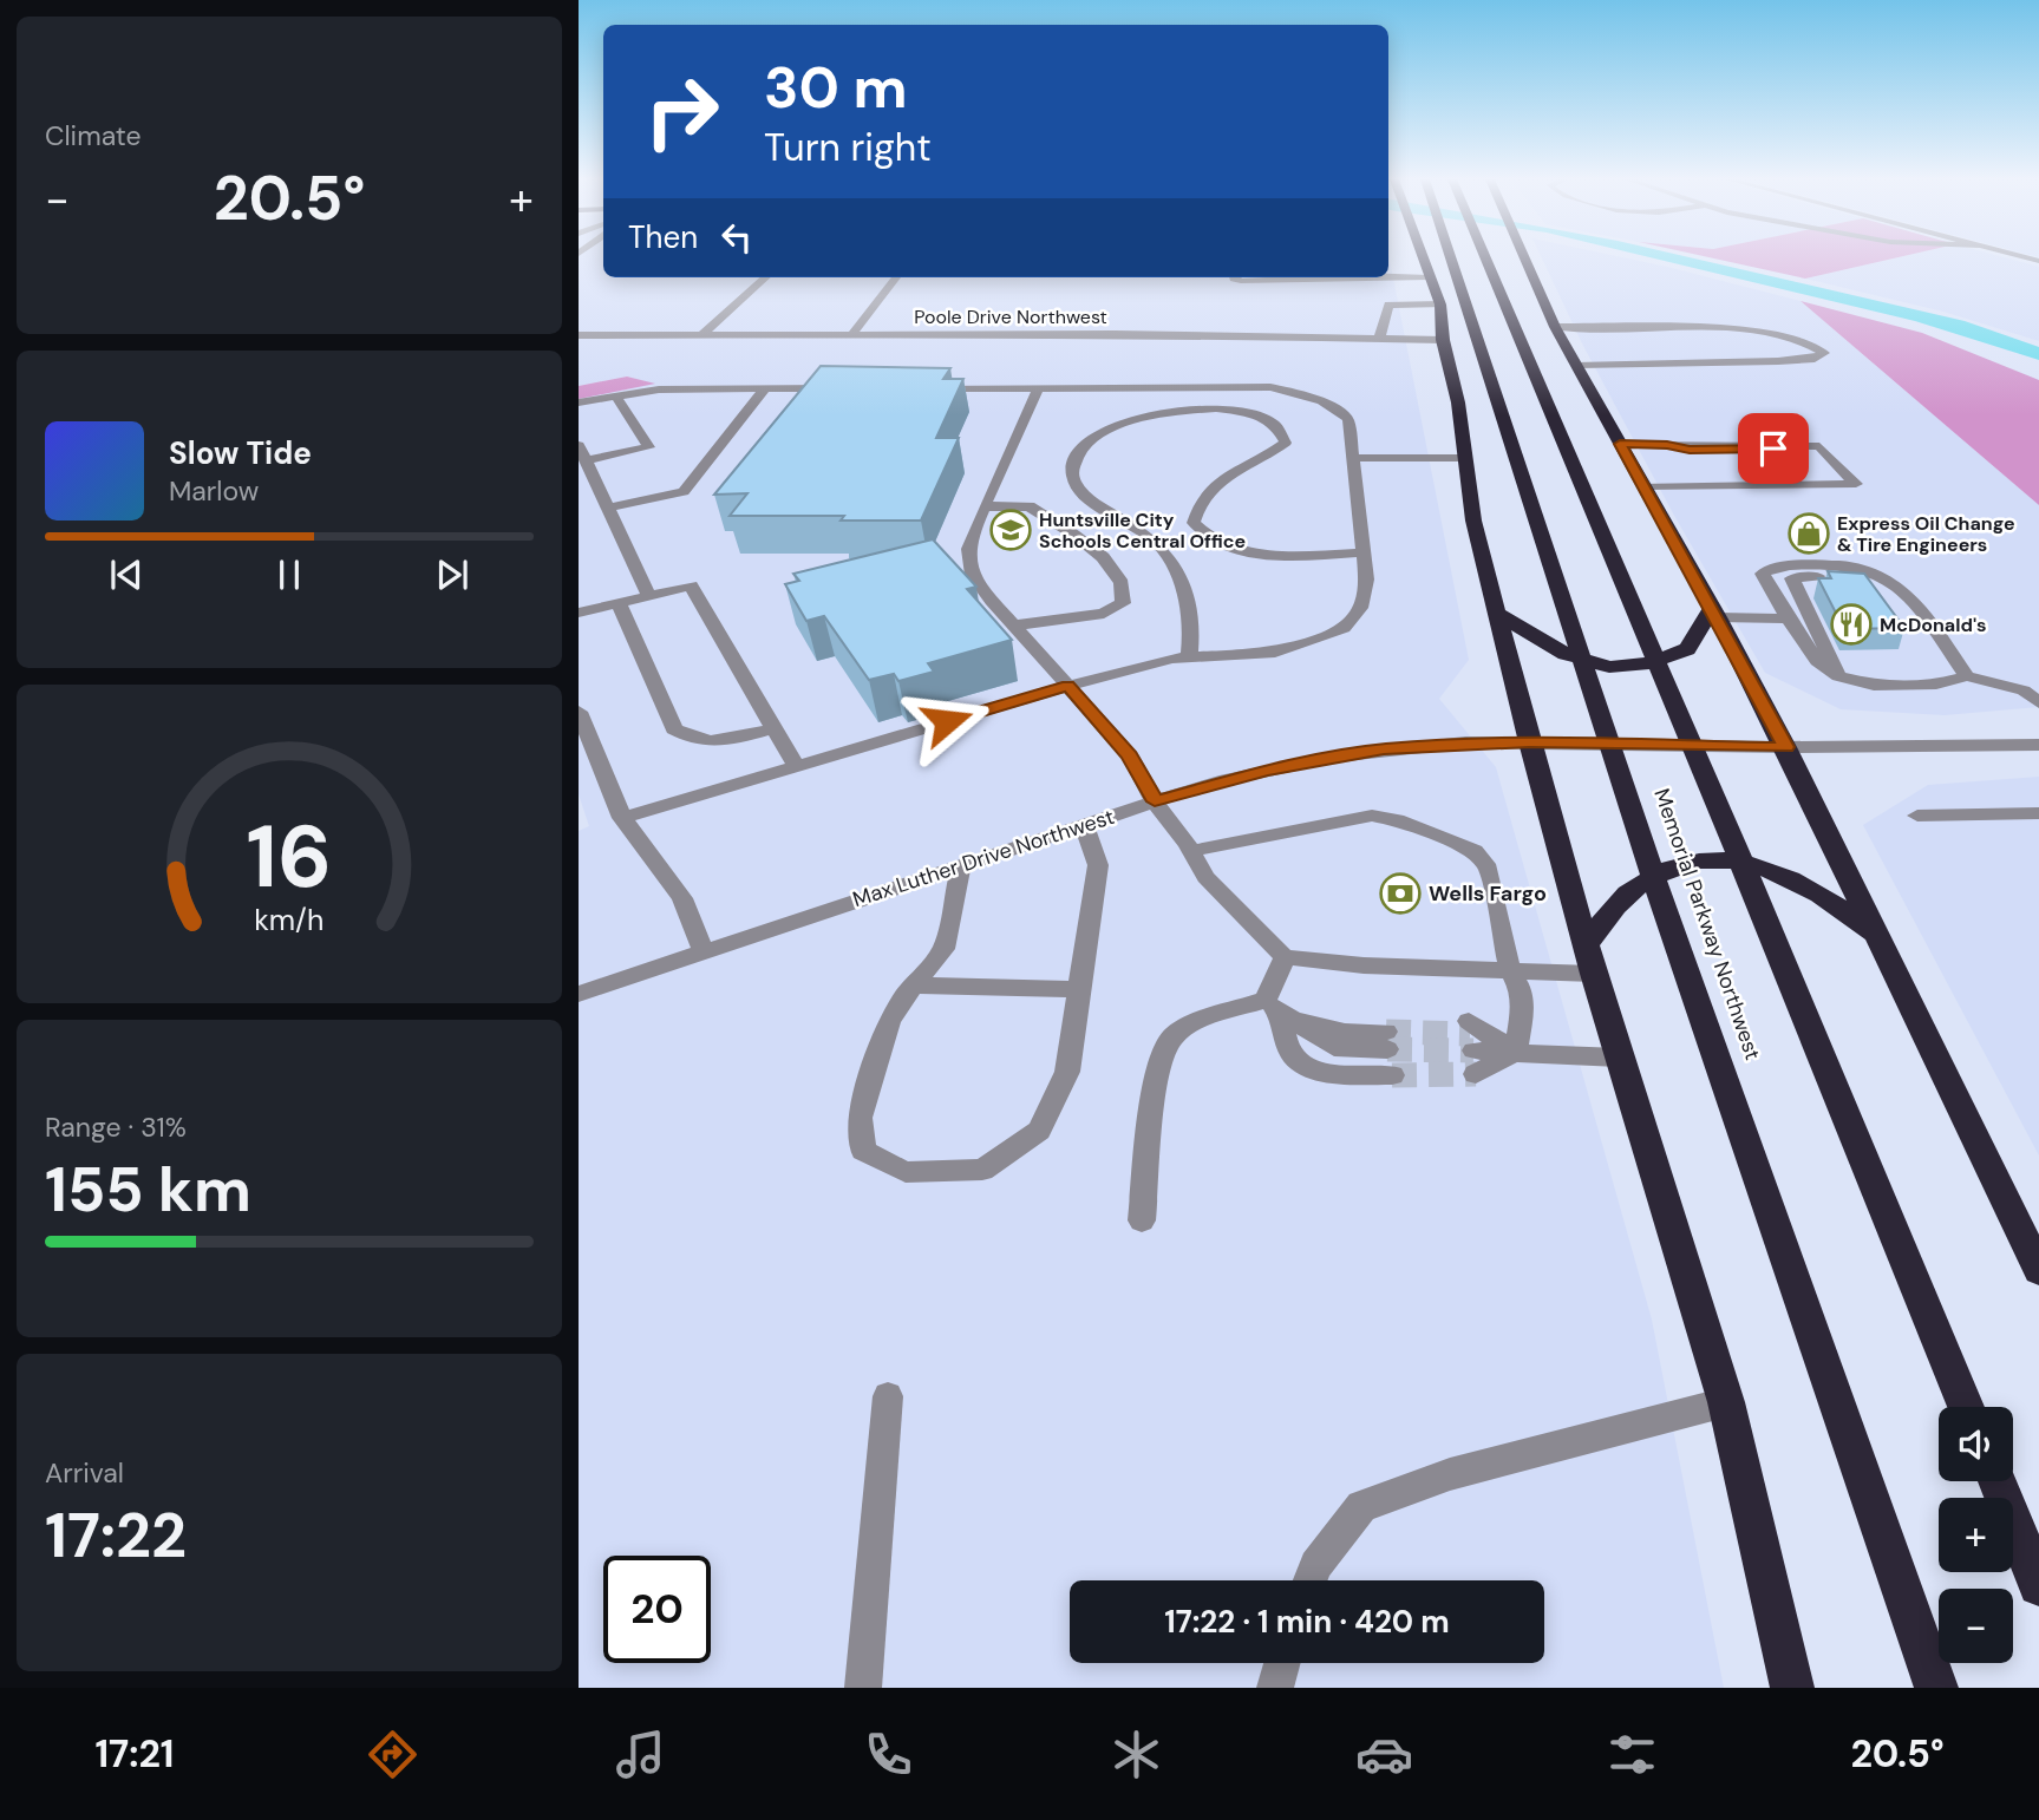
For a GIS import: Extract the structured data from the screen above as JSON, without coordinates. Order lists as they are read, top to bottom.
{
  "streets": {
    "highway": ["Memorial Parkway Northwest"],
    "street": ["Poole Drive Northwest", "Max Luther Drive Northwest"]
  },
  "places": {
    "school or university": ["Huntsville City Schools Central Office"],
    "shop": ["Express Oil Change & Tire Engineers"],
    "restaurant": ["McDonald's"],
    "bank": ["Wells Fargo"]
  },
  "page": {
    "tile": [
      "Climate",
      ["Range · 31%", "155 km"],
      ["Arrival", "17:22"]
    ],
    "turn": ["30 m", "Turn right"],
    "heat": ["−", "20.5°", "+"],
    "then": "Then",
    "song": ["Slow Tide", "Marlow"],
    "map_buttons": ["+", "−"],
    "limit": "20",
    "trip": "17:22 · 1 min · 420 m",
    "tabs": ["17:21", "20.5°"],
    "gauge": ["16", "km/h"]
  }
}
